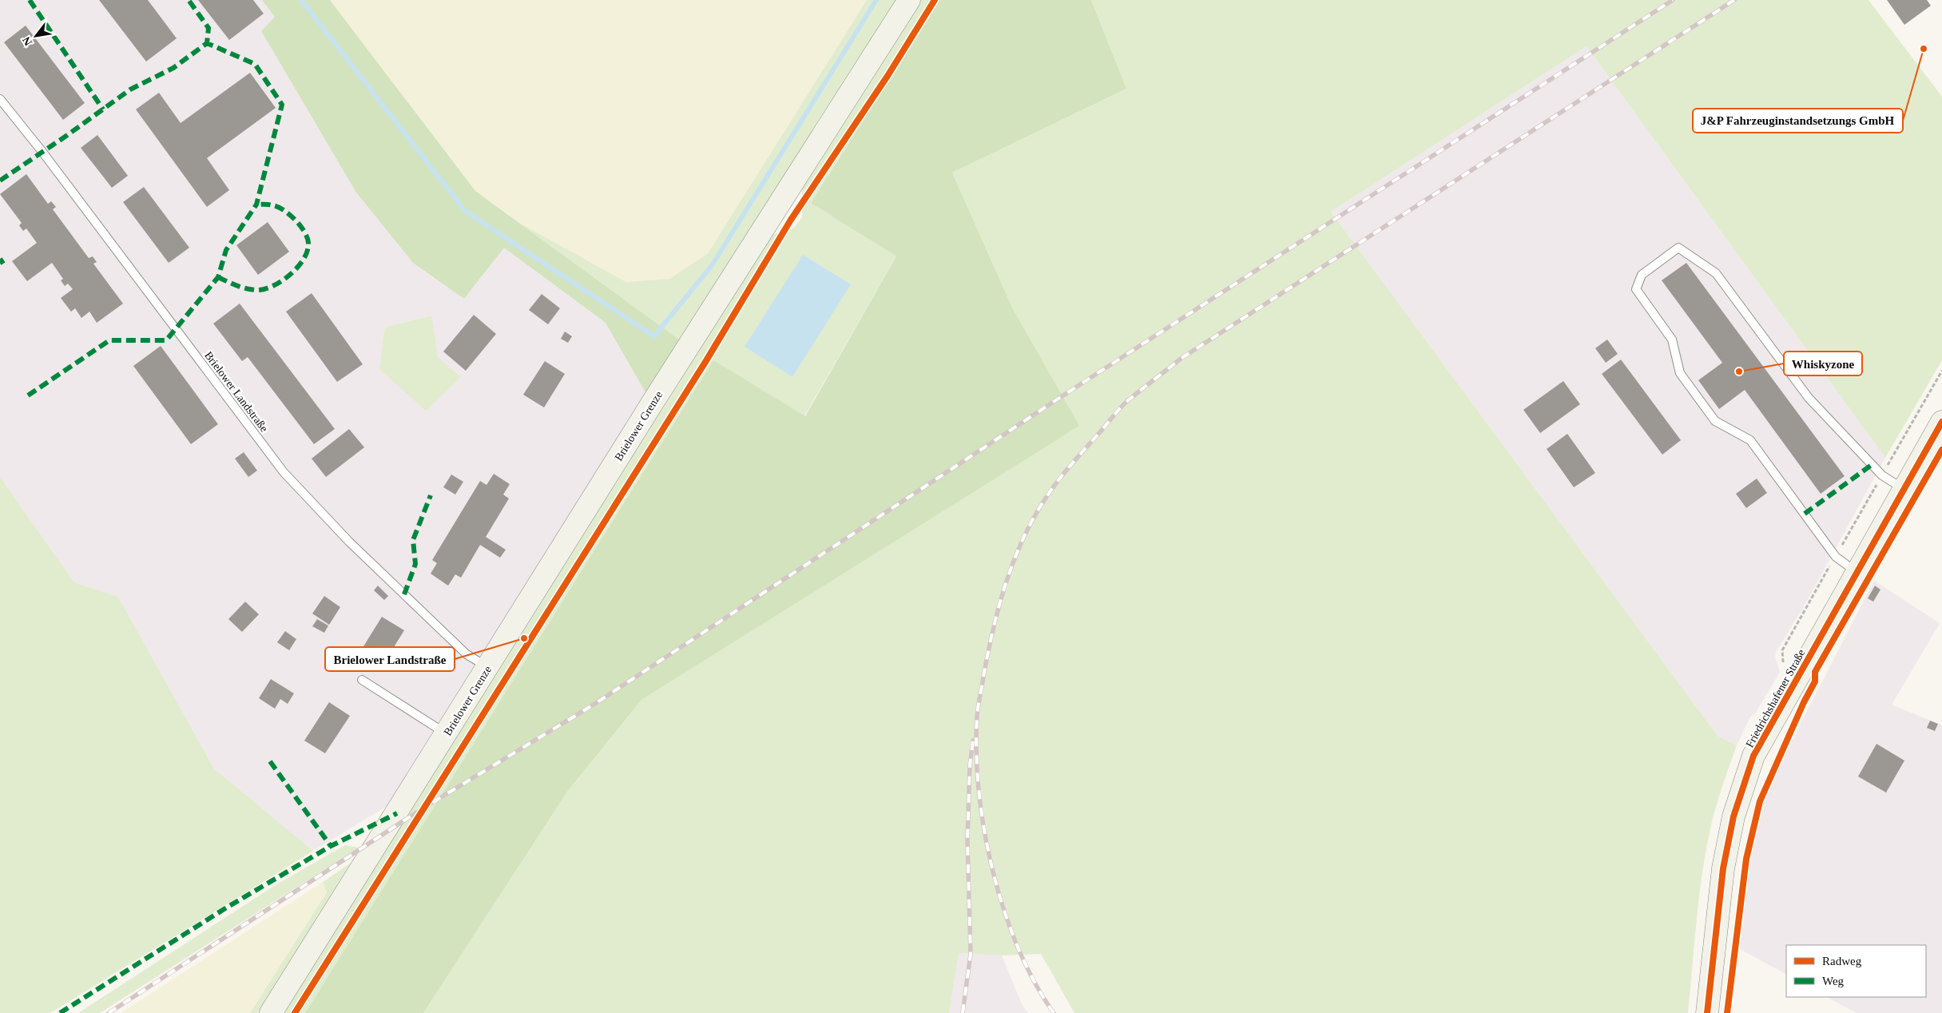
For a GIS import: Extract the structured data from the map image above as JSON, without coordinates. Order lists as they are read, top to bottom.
{
  "streets": {
    "main road": ["Brielower Grenze", "Friedrichshafener Straße"],
    "lane": ["Brielower Landstraße"]
  },
  "crossings": [
    ["Brielower Landstraße", "Brielower Grenze"]
  ],
  "places": ["J&P Fahrzeuginstandsetzungs GmbH", "Whiskyzone", "Brielower Landstraße"],
  "legend": ["Radweg", "Weg"],
  "north": "bottom left"
}
